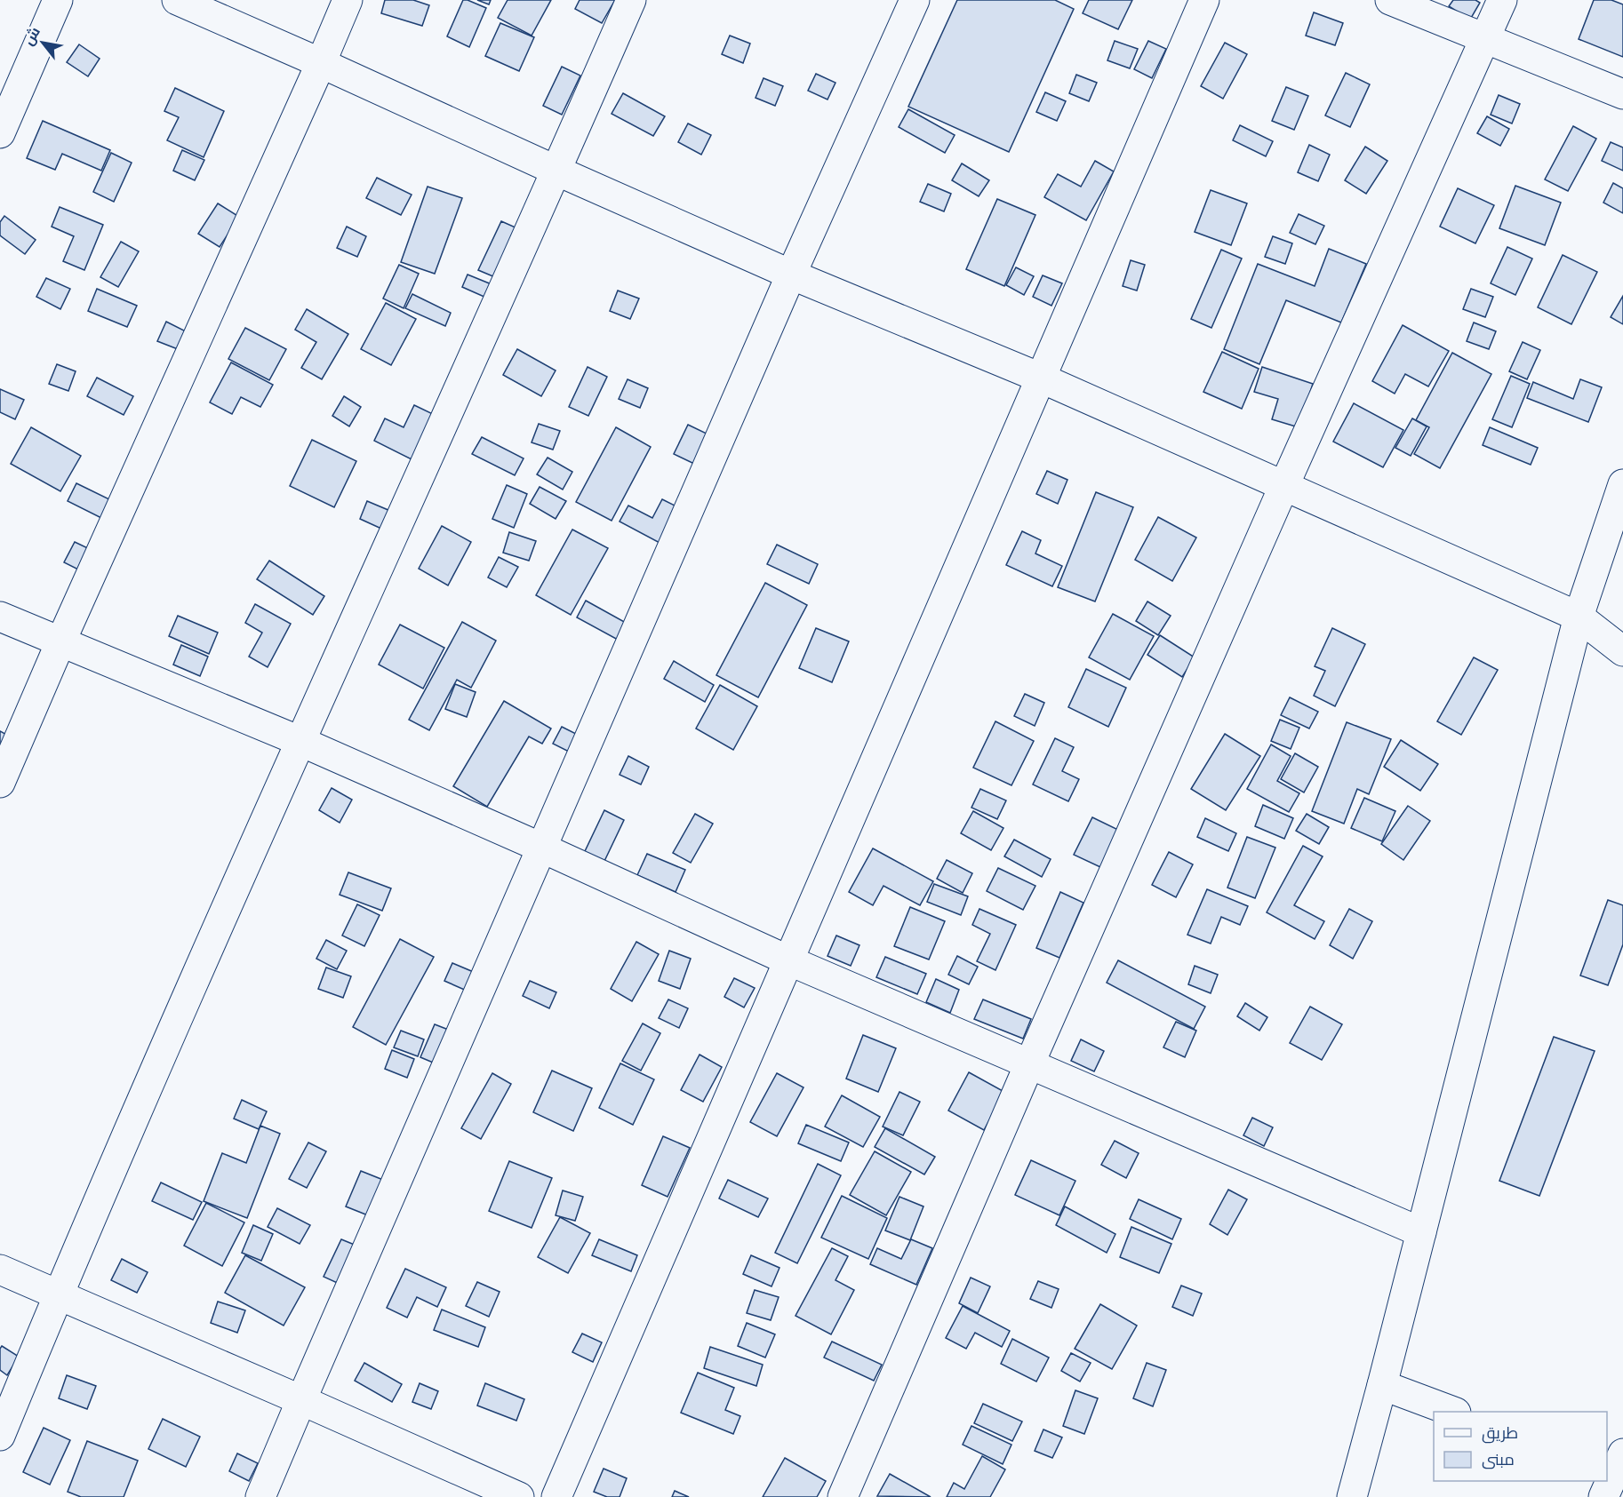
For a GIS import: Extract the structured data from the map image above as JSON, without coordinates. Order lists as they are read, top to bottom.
{
  "legend": ["طريق", "مبنى"],
  "north": "top left"
}
